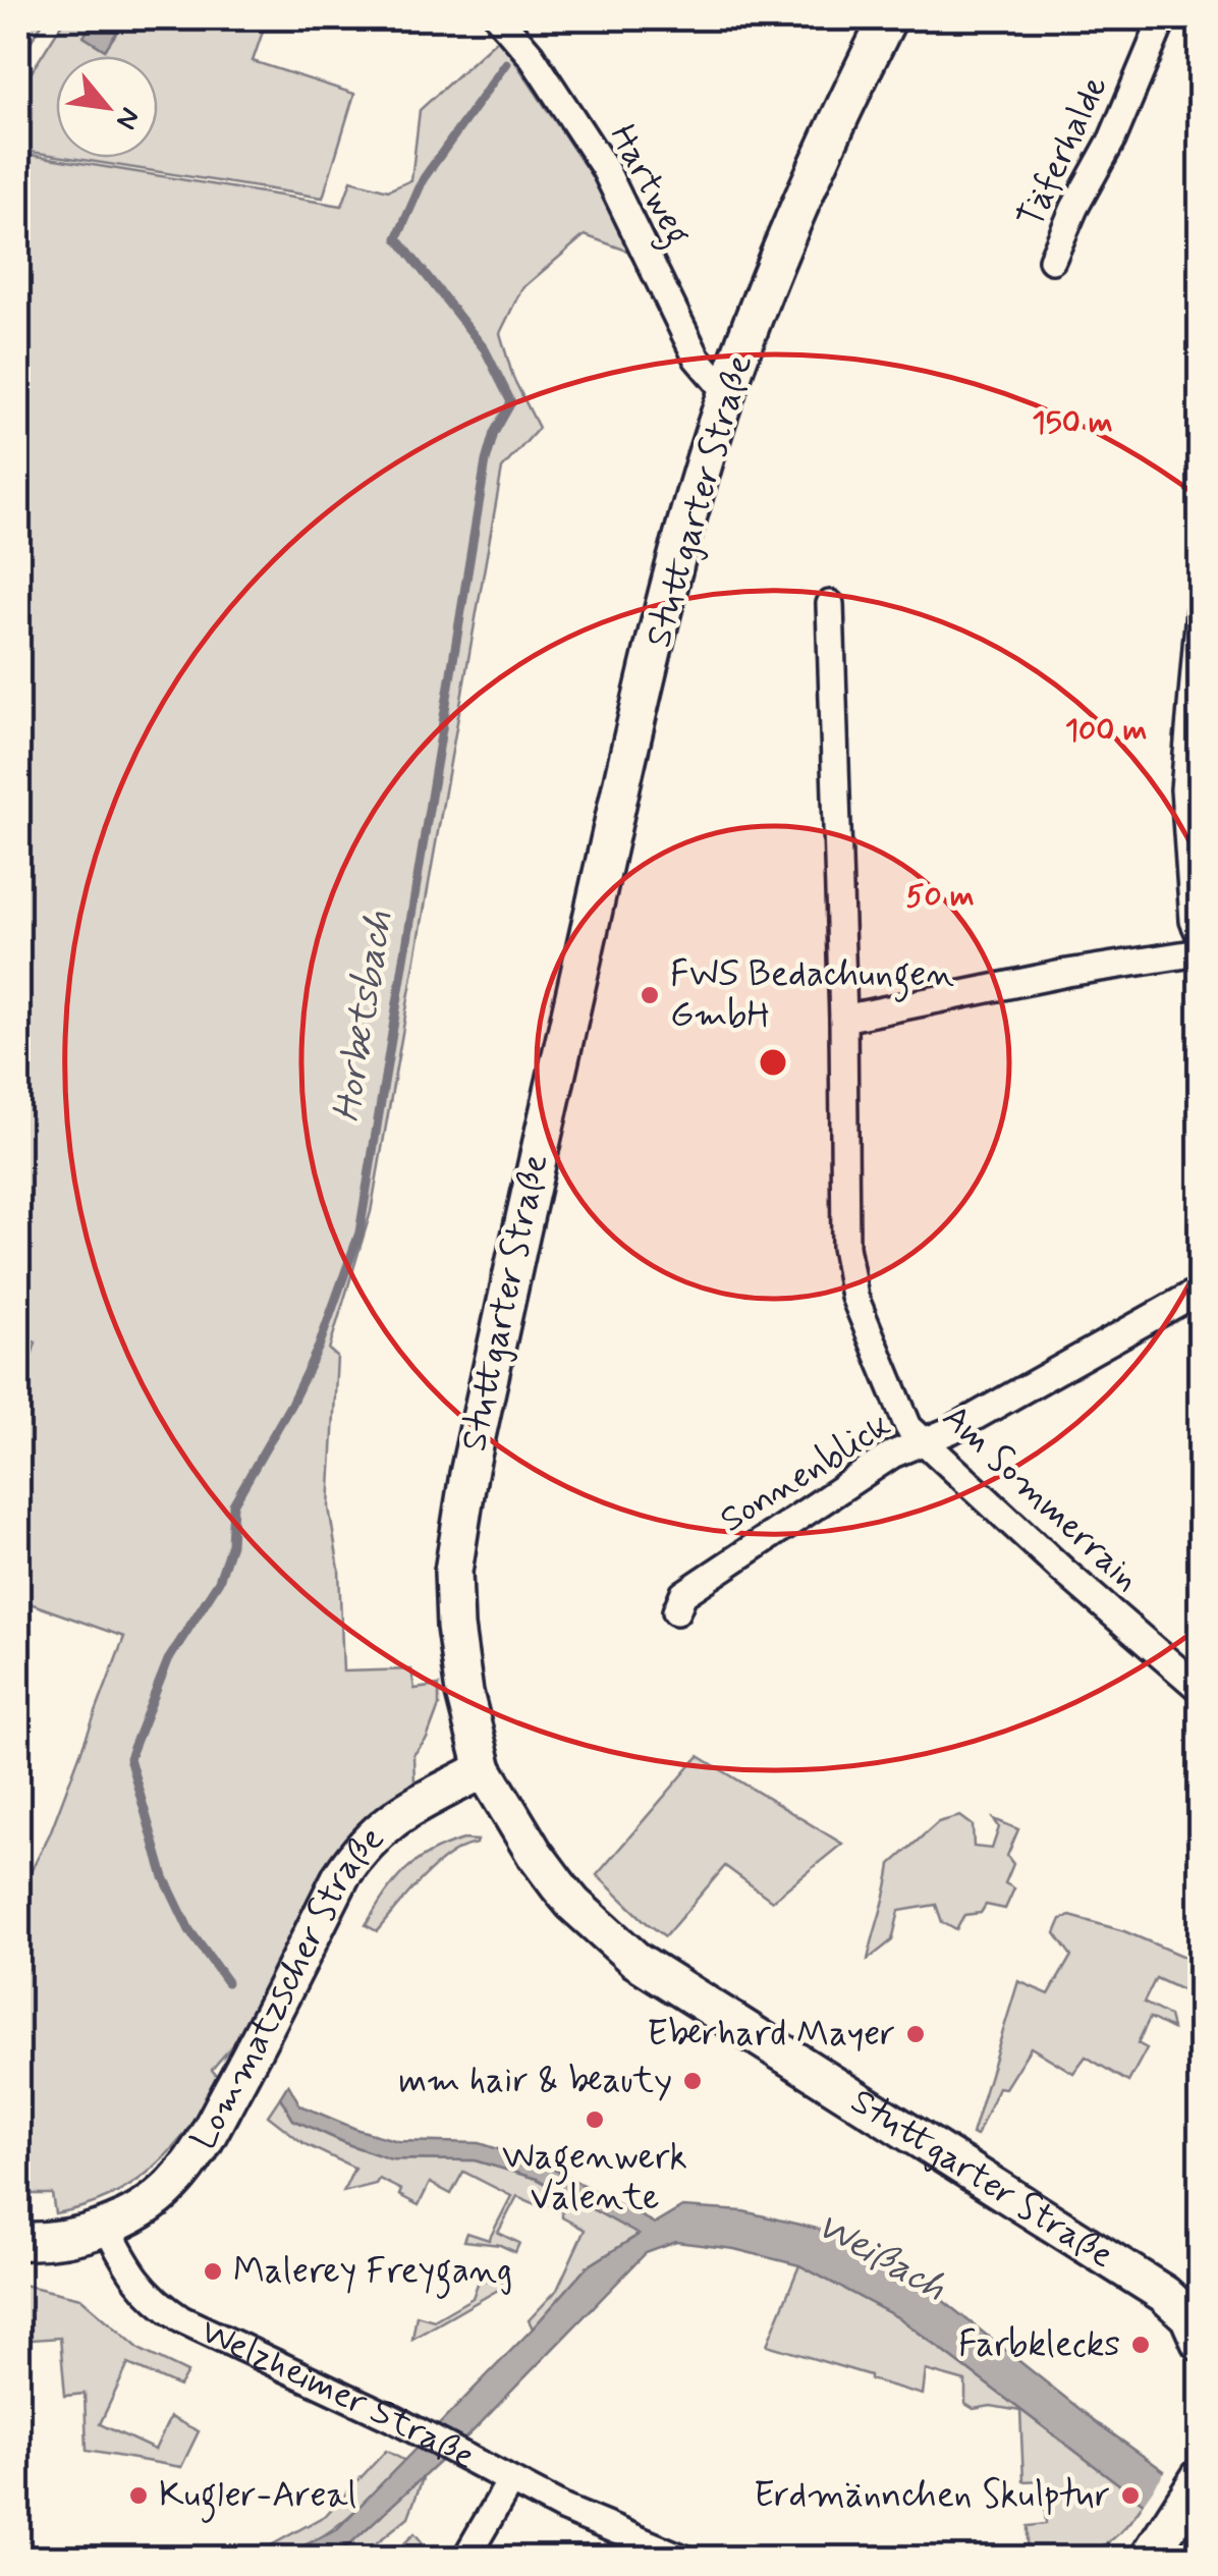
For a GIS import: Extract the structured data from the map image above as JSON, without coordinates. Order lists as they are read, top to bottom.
{
  "streets": {
    "street": [
      "Täferhalde",
      "Hartweg",
      "Stuttgarter Straße",
      "Sonnenblick",
      "Am Sommerrain",
      "Lommatzscher Straße",
      "Welzheimer Straße"
    ]
  },
  "crossings": [
    ["Hartweg", "Stuttgarter Straße"],
    ["Stuttgarter Straße", "Lommatzscher Straße"],
    ["Sonnenblick", "Am Sommerrain"],
    ["Lommatzscher Straße", "Welzheimer Straße"]
  ],
  "water": ["Horbetsbach", "Weißach"],
  "places": [
    "FWS Bedachungen GmbH",
    "Eberhard Mayer",
    "mm hair & beauty",
    "Wagenwerk Valente",
    "Malerey Freygang",
    "Farbklecks",
    "Kugler-Areal",
    "Erdmännchen Skulptur"
  ],
  "north": "bottom right",
  "rings": ["150 m", "100 m", "50 m"]
}
